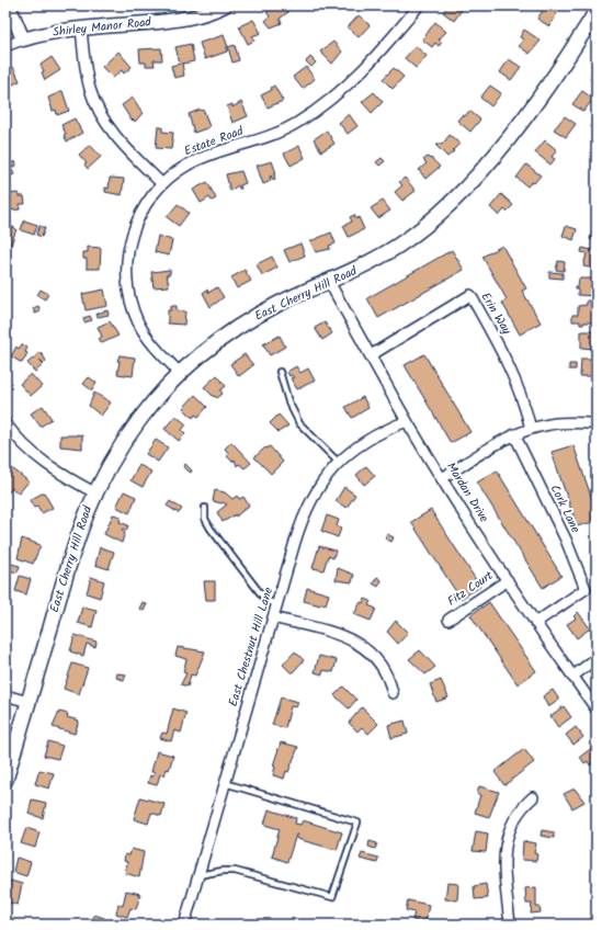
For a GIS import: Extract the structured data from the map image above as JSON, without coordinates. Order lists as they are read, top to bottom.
{
  "streets": {
    "main road": ["East Cherry Hill Road"],
    "street": [
      "Shirley Manor Road",
      "Estate Road",
      "Erin Way",
      "Mardan Drive",
      "Cork Lane",
      "Fitz Court",
      "East Chestnut Hill Lane"
    ]
  },
  "crossings": [
    ["Estate Road", "East Cherry Hill Road"],
    ["East Cherry Hill Road", "Mardan Drive"],
    ["Erin Way", "Mardan Drive"],
    ["Mardan Drive", "Cork Lane"],
    ["Mardan Drive", "Fitz Court"],
    ["Mardan Drive", "East Chestnut Hill Lane"]
  ]
}
